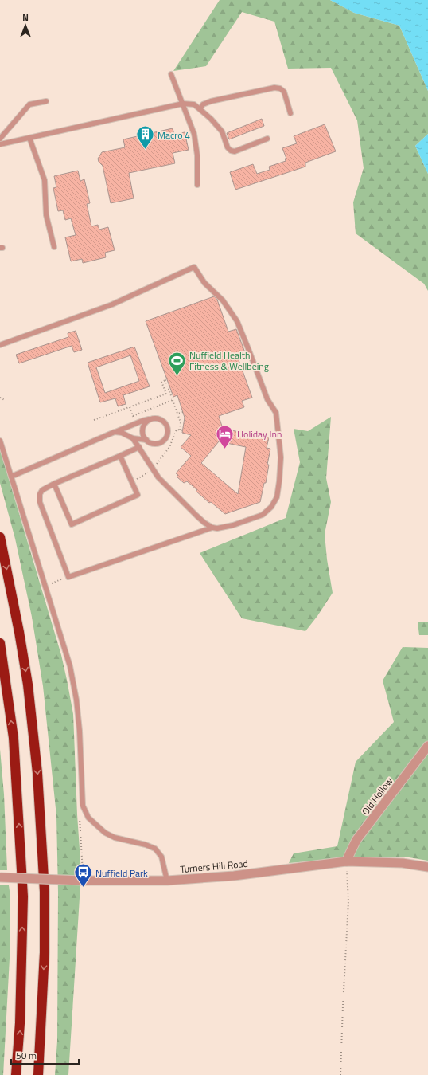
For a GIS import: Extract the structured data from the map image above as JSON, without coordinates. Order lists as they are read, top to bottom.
{
  "streets": {
    "street": ["Old Hollow", "Turners Hill Road"]
  },
  "crossings": [
    ["Old Hollow", "Turners Hill Road"]
  ],
  "places": {
    "building": ["Macro 4"],
    "sports": ["Nuffield Health Fitness & Wellbeing"],
    "hotel": ["Holiday Inn"],
    "bus stop": ["Nuffield Park"]
  },
  "scale_bar": "50 m",
  "north": "top"
}
